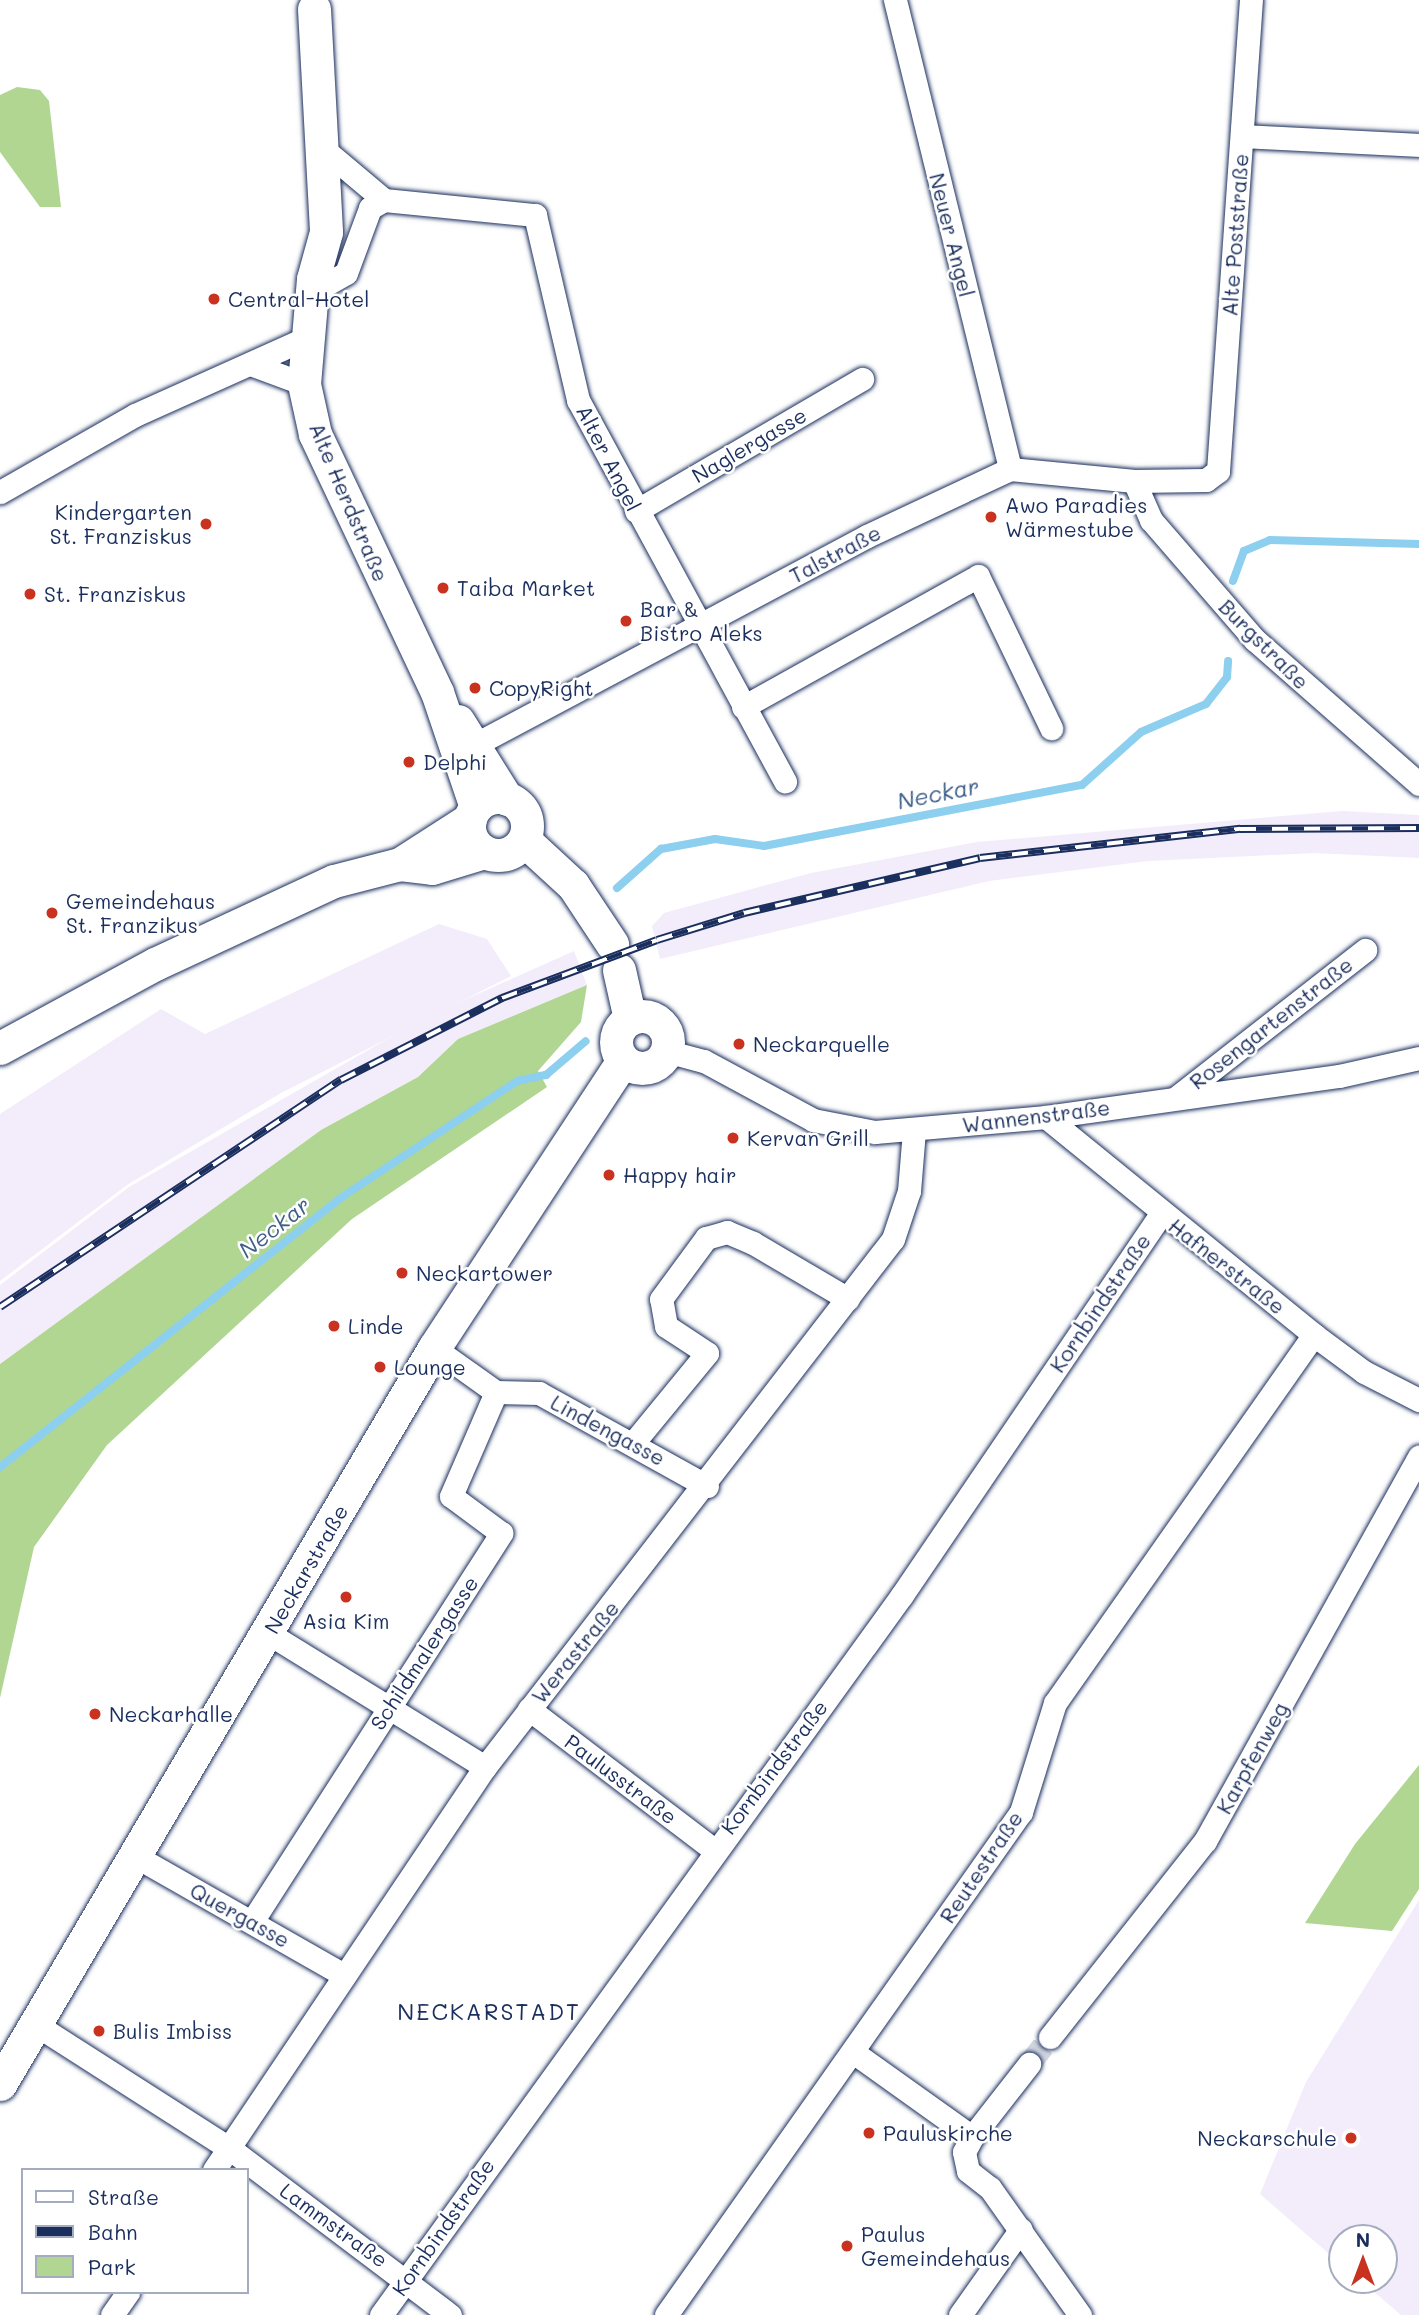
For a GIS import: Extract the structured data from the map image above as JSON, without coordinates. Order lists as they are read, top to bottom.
{
  "streets": {
    "main road": ["Alte Herdstraße", "Neckarstraße"],
    "street": [
      "Neuer Angel",
      "Alte Poststraße",
      "Naglergasse",
      "Alter Angel",
      "Talstraße",
      "Burgstraße",
      "Rosengartenstraße",
      "Wannenstraße",
      "Hafnerstraße",
      "Kornbindstraße",
      "Lindengasse",
      "Werastraße",
      "Schildmalergasse",
      "Karpfenweg",
      "Paulusstraße",
      "Reutestraße",
      "Quergasse",
      "Lammstraße"
    ]
  },
  "crossings": [
    ["Neuer Angel", "Talstraße"],
    ["Alte Poststraße", "Burgstraße"],
    ["Naglergasse", "Alter Angel"],
    ["Alter Angel", "Talstraße"],
    ["Alte Herdstraße", "Talstraße"],
    ["Rosengartenstraße", "Wannenstraße"],
    ["Wannenstraße", "Hafnerstraße"],
    ["Wannenstraße", "Neckarstraße"],
    ["Wannenstraße", "Werastraße"],
    ["Hafnerstraße", "Kornbindstraße"],
    ["Hafnerstraße", "Reutestraße"],
    ["Kornbindstraße", "Paulusstraße"],
    ["Kornbindstraße", "Lammstraße"],
    ["Lindengasse", "Werastraße"],
    ["Lindengasse", "Schildmalergasse"],
    ["Neckarstraße", "Quergasse"],
    ["Neckarstraße", "Lammstraße"],
    ["Werastraße", "Paulusstraße"],
    ["Werastraße", "Quergasse"],
    ["Werastraße", "Lammstraße"],
    ["Schildmalergasse", "Quergasse"]
  ],
  "districts": ["NECKARSTADT"],
  "water": ["Neckar"],
  "places": [
    "Central-Hotel",
    "Awo Paradies Wärmestube",
    "Kindergarten St. Franziskus",
    "Taiba Market",
    "St. Franziskus",
    "Bar & Bistro Aleks",
    "CopyRight",
    "Delphi",
    "Gemeindehaus St. Franzikus",
    "Neckarquelle",
    "Kervan Grill",
    "Happy hair",
    "Neckartower",
    "Linde",
    "Lounge",
    "Asia Kim",
    "Neckarhalle",
    "Bulis Imbiss",
    "Pauluskirche",
    "Neckarschule",
    "Paulus Gemeindehaus"
  ],
  "legend": ["Straße", "Bahn", "Park"],
  "north": "top"
}
